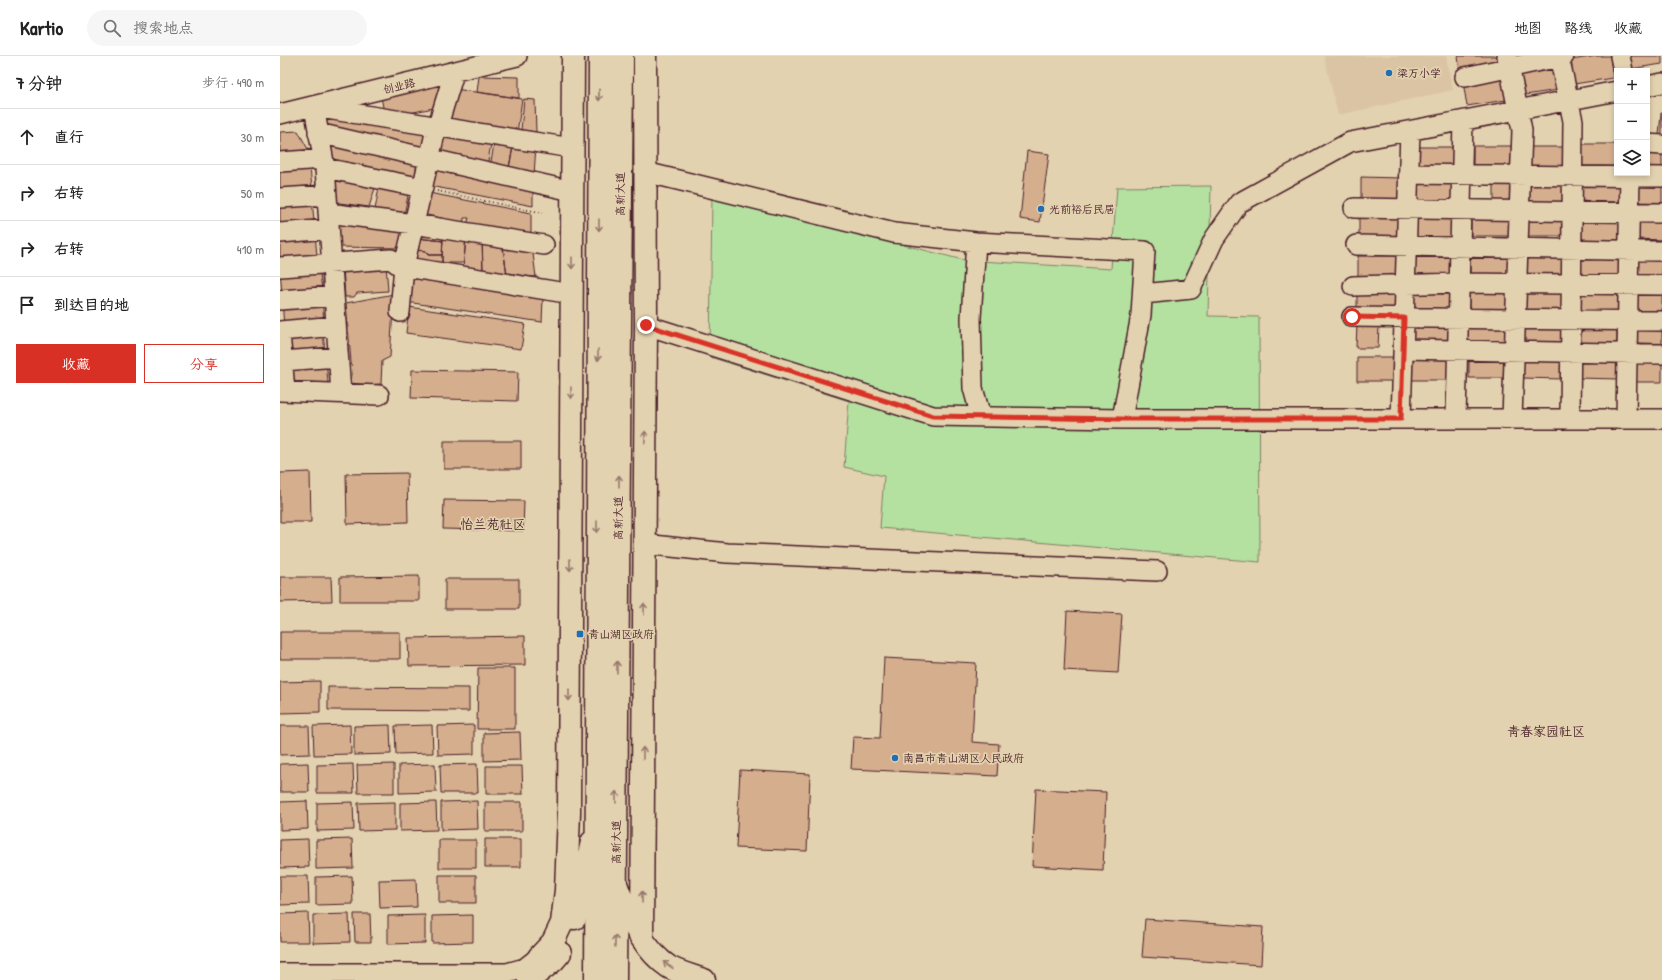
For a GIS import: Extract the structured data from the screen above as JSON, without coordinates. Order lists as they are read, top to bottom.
{
  "streets": {
    "main road": ["高新大道"],
    "street": ["创业路"]
  },
  "districts": ["怡兰苑社区", "青春家园社区"],
  "places": {
    "other": ["梁万小学", "光前裕后民居", "南昌市青山湖区人民政府"],
    "transit": ["青山湖区政府"]
  },
  "page": {
    "header": "Kartio",
    "search": "搜索地点",
    "nav": ["地图", "路线", "收藏"],
    "heading": ["7 分钟", "步行 · 490 m"],
    "map_buttons": ["+", "−"],
    "list": [
      ["直行", "30 m"],
      ["右转", "50 m"],
      ["右转", "410 m"],
      "到达目的地"
    ],
    "buttons": ["收藏", "分享"]
  }
}
